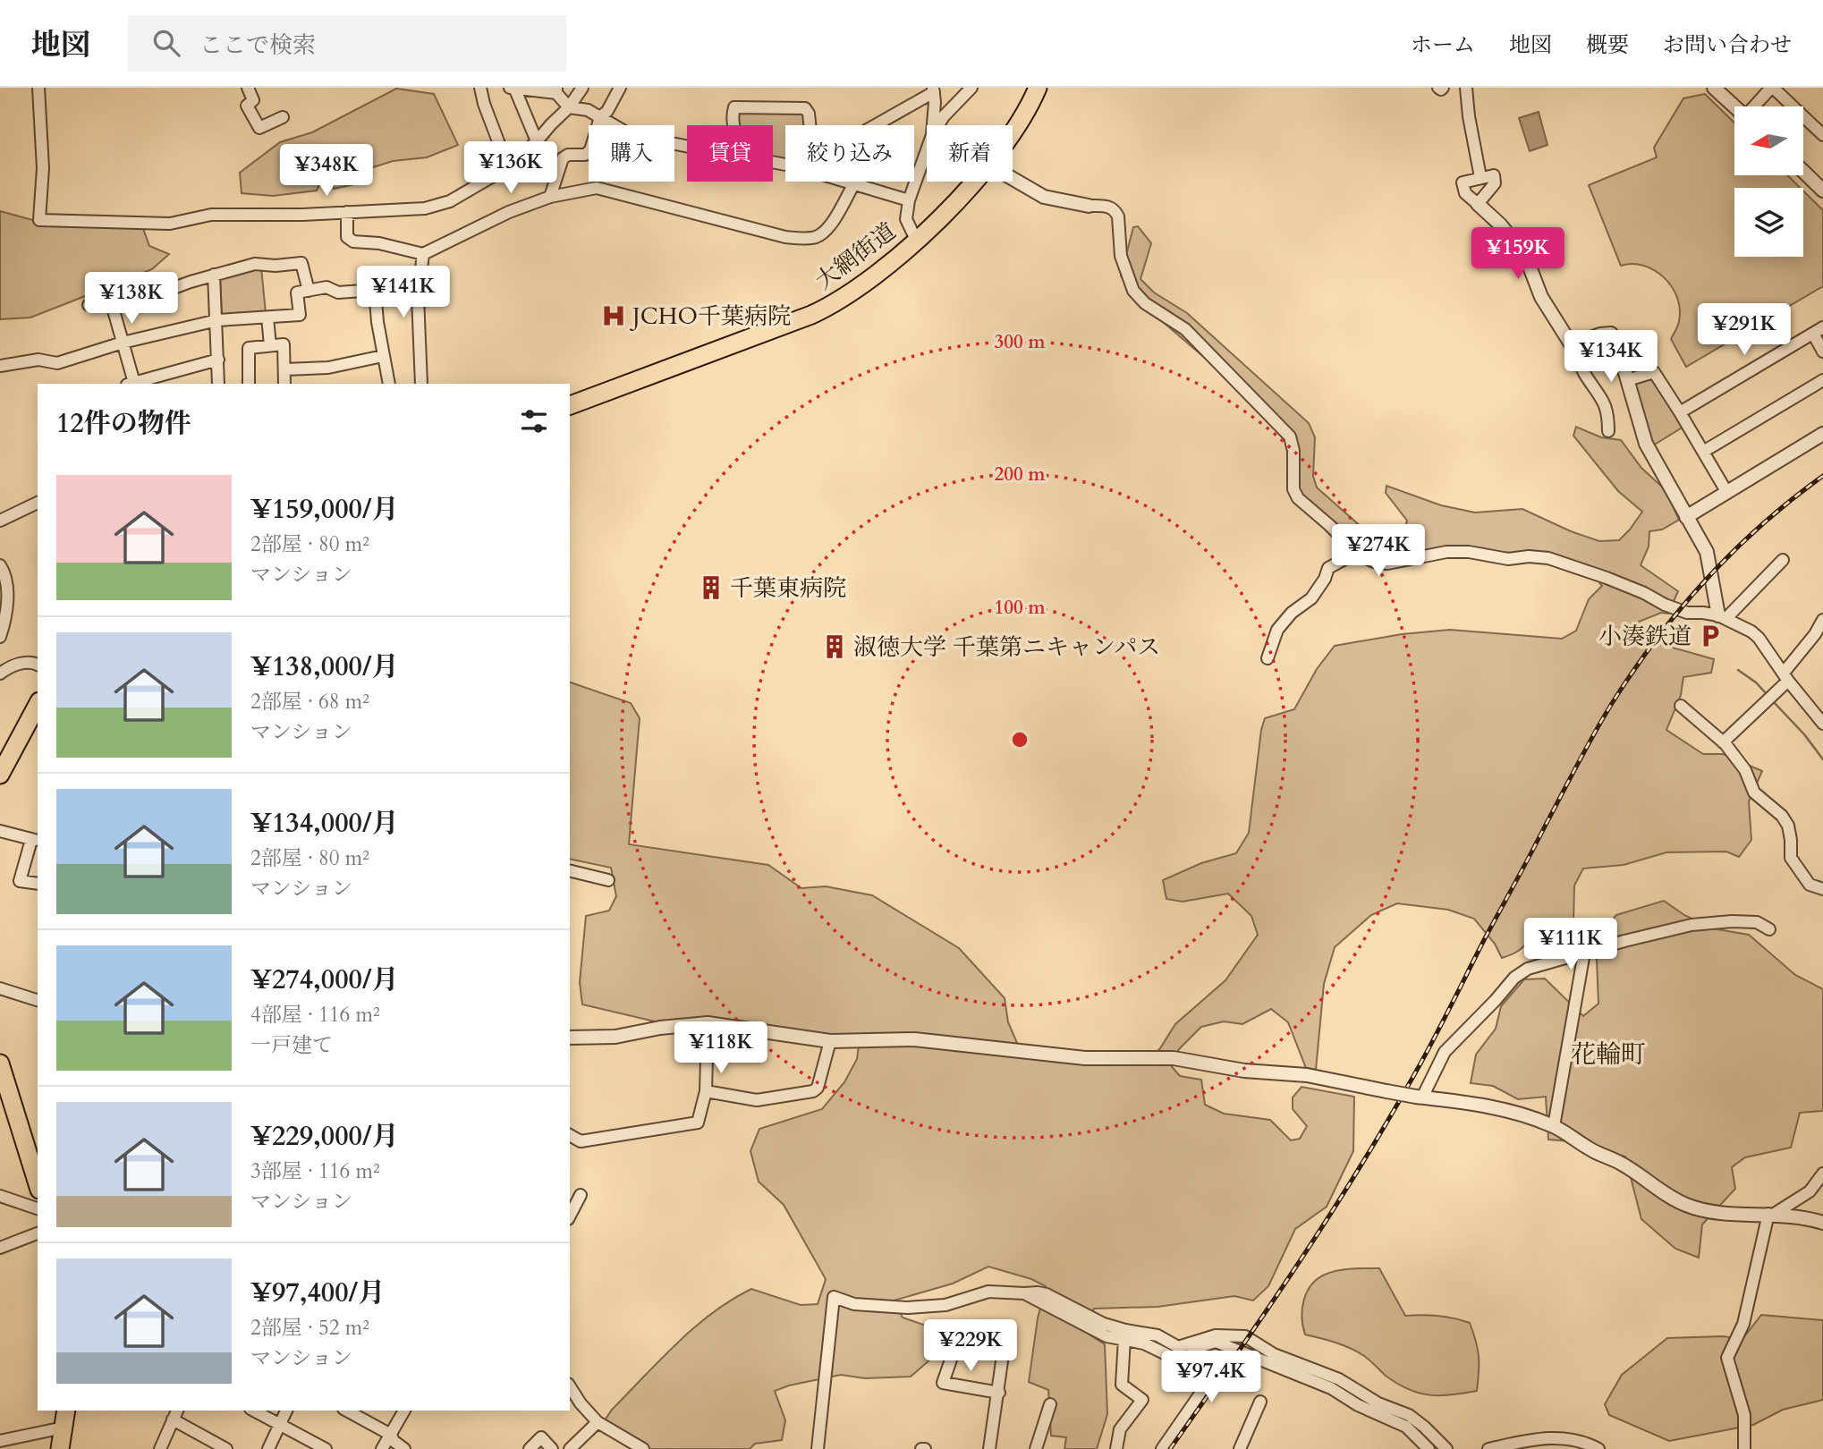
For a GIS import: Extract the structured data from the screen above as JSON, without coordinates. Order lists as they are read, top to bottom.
{
  "streets": {
    "main road": ["大網街道"]
  },
  "districts": ["花輪町"],
  "places": {
    "hospital": ["JCHO千葉病院"],
    "building": ["千葉東病院", "淑徳大学 千葉第ニキャンパス"],
    "parking": ["小湊鉄道"]
  },
  "north": "left",
  "page": {
    "header": "地図",
    "search": "ここで検索",
    "nav": [
      "ホーム",
      "地図",
      "概要",
      "お問い合わせ"
    ],
    "chip": [
      "購入",
      "賃貸",
      "絞り込み",
      "新着"
    ],
    "price": [
      "¥136K",
      "¥348K",
      "¥159K",
      "¥141K",
      "¥138K",
      "¥291K",
      "¥134K",
      "¥274K",
      "¥111K",
      "¥118K",
      "¥229K",
      "¥97.4K"
    ],
    "heading": "12件の物件",
    "list": [
      {
        "name": "¥159,000/月",
        "note": "2部屋 · 80 m² · マンション"
      },
      {
        "name": "¥138,000/月",
        "note": "2部屋 · 68 m² · マンション"
      },
      {
        "name": "¥134,000/月",
        "note": "2部屋 · 80 m² · マンション"
      },
      {
        "name": "¥274,000/月",
        "note": "4部屋 · 116 m² · 一戸建て"
      },
      {
        "name": "¥229,000/月",
        "note": "3部屋 · 116 m² · マンション"
      },
      {
        "name": "¥97,400/月",
        "note": "2部屋 · 52 m² · マンション"
      }
    ]
  },
  "rings": ["300 m", "200 m", "100 m"]
}
